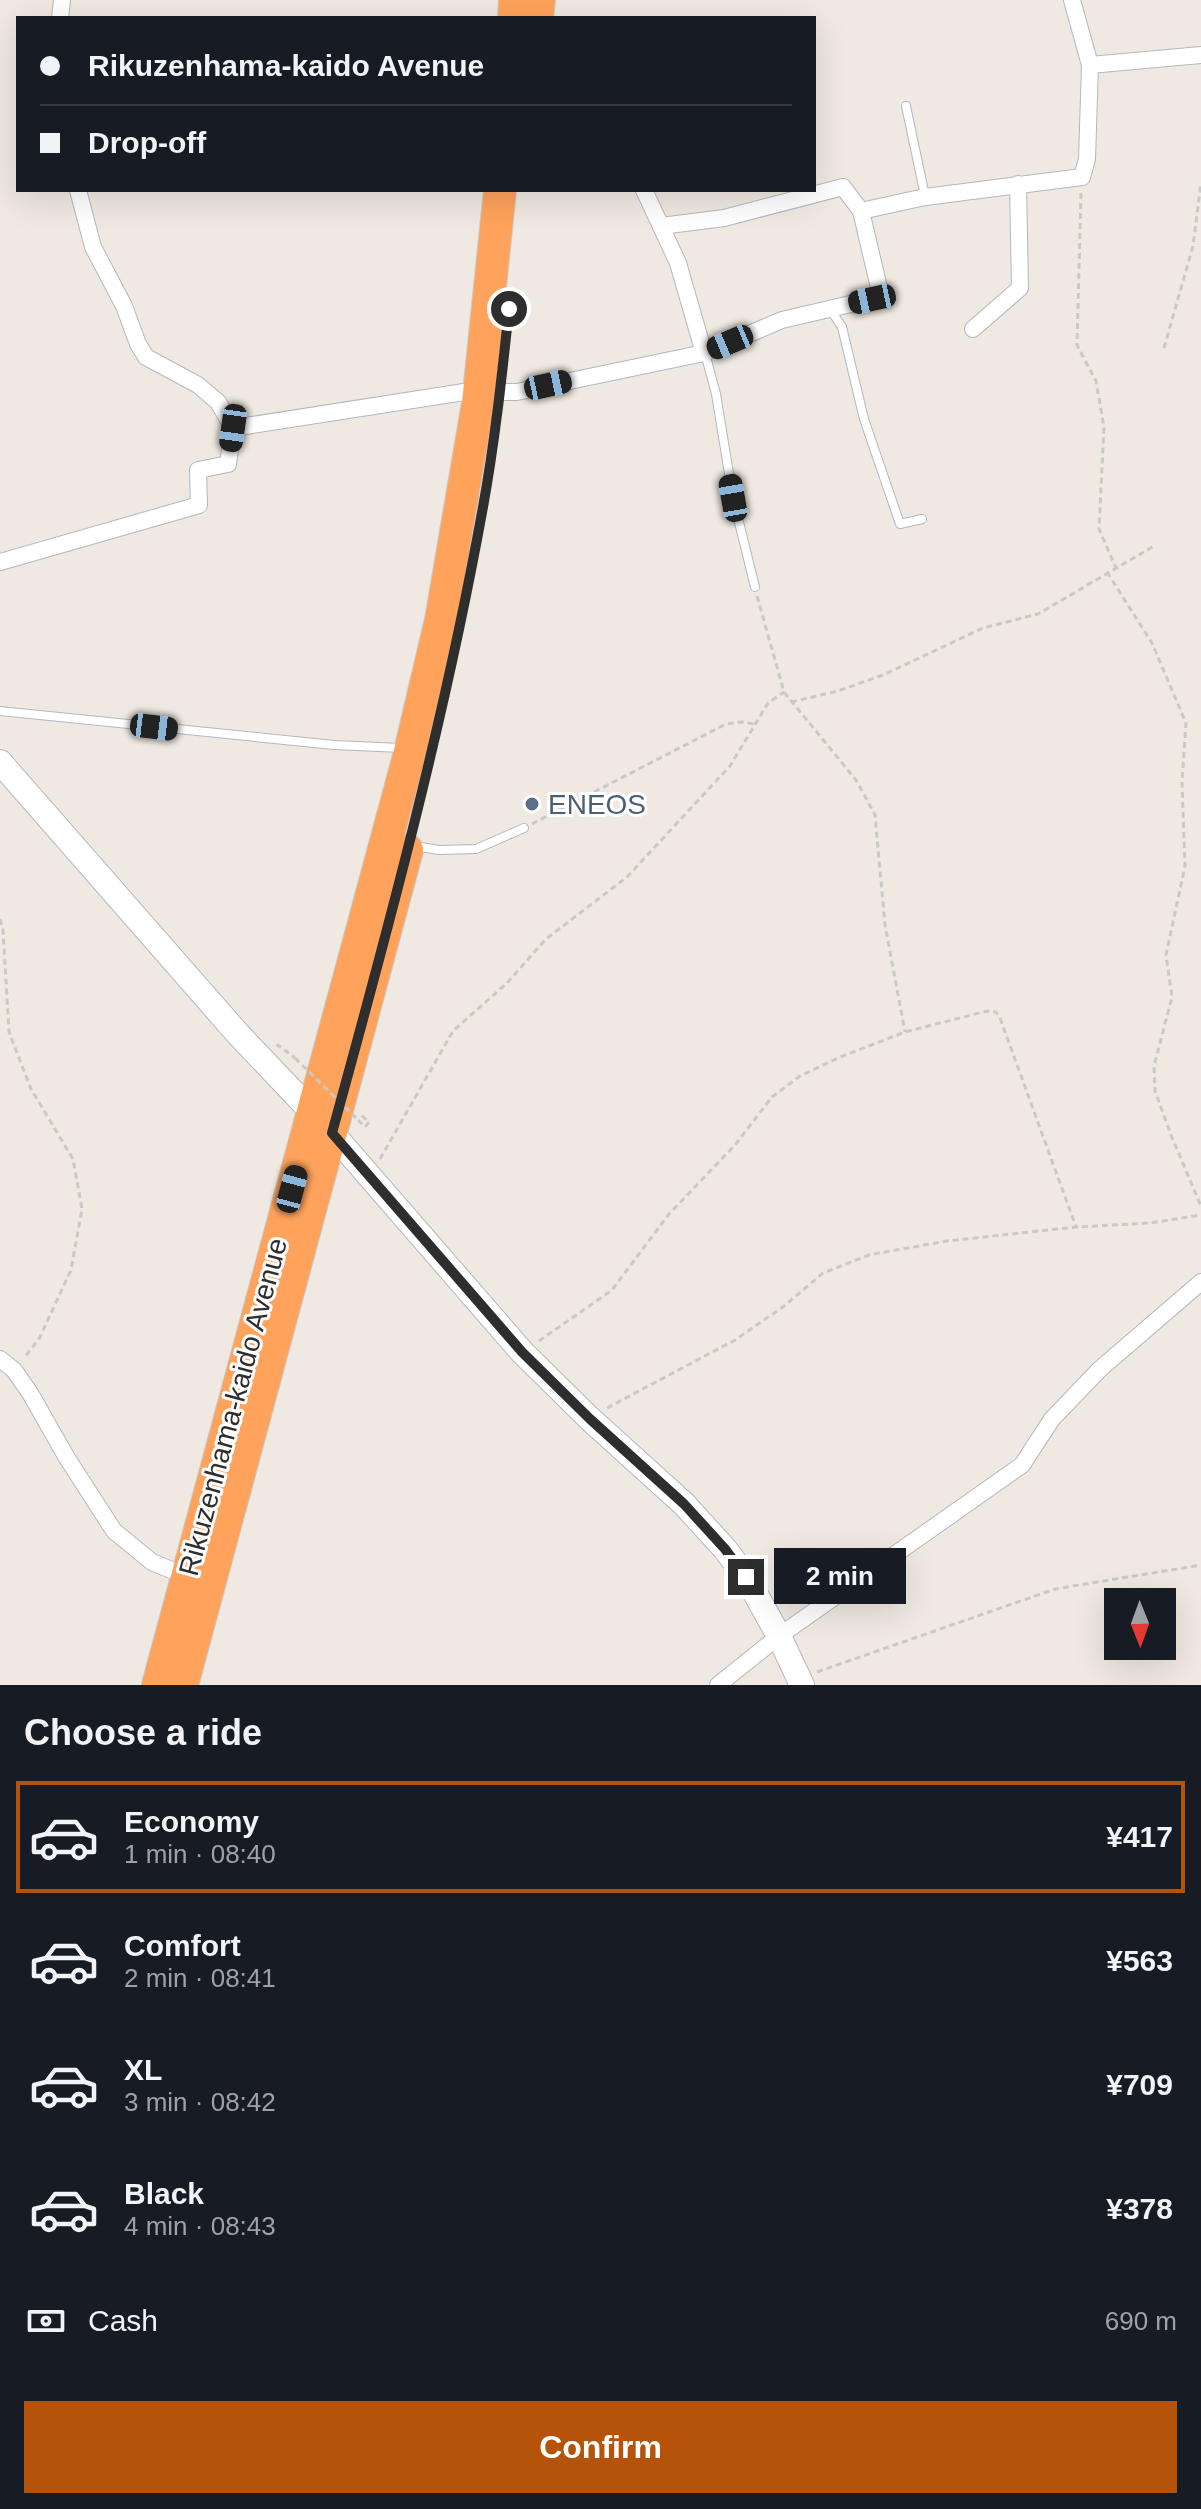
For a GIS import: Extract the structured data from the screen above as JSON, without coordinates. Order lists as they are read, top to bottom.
{
  "streets": {
    "highway": ["Rikuzenhama-kaido Avenue"]
  },
  "places": ["ENEOS"],
  "north": "bottom",
  "page": {
    "banner": ["Rikuzenhama-kaido Avenue", "Drop-off"],
    "bubble": "2 min",
    "heading": "Choose a ride",
    "list": [
      {
        "name": "Economy",
        "note": "1 min · 08:40",
        "value": "¥417"
      },
      {
        "name": "Comfort",
        "note": "2 min · 08:41",
        "value": "¥563"
      },
      {
        "name": "XL",
        "note": "3 min · 08:42",
        "value": "¥709"
      },
      {
        "name": "Black",
        "note": "4 min · 08:43",
        "value": "¥378"
      }
    ],
    "pay": ["Cash", "690 m"],
    "buttons": "Confirm"
  }
}
